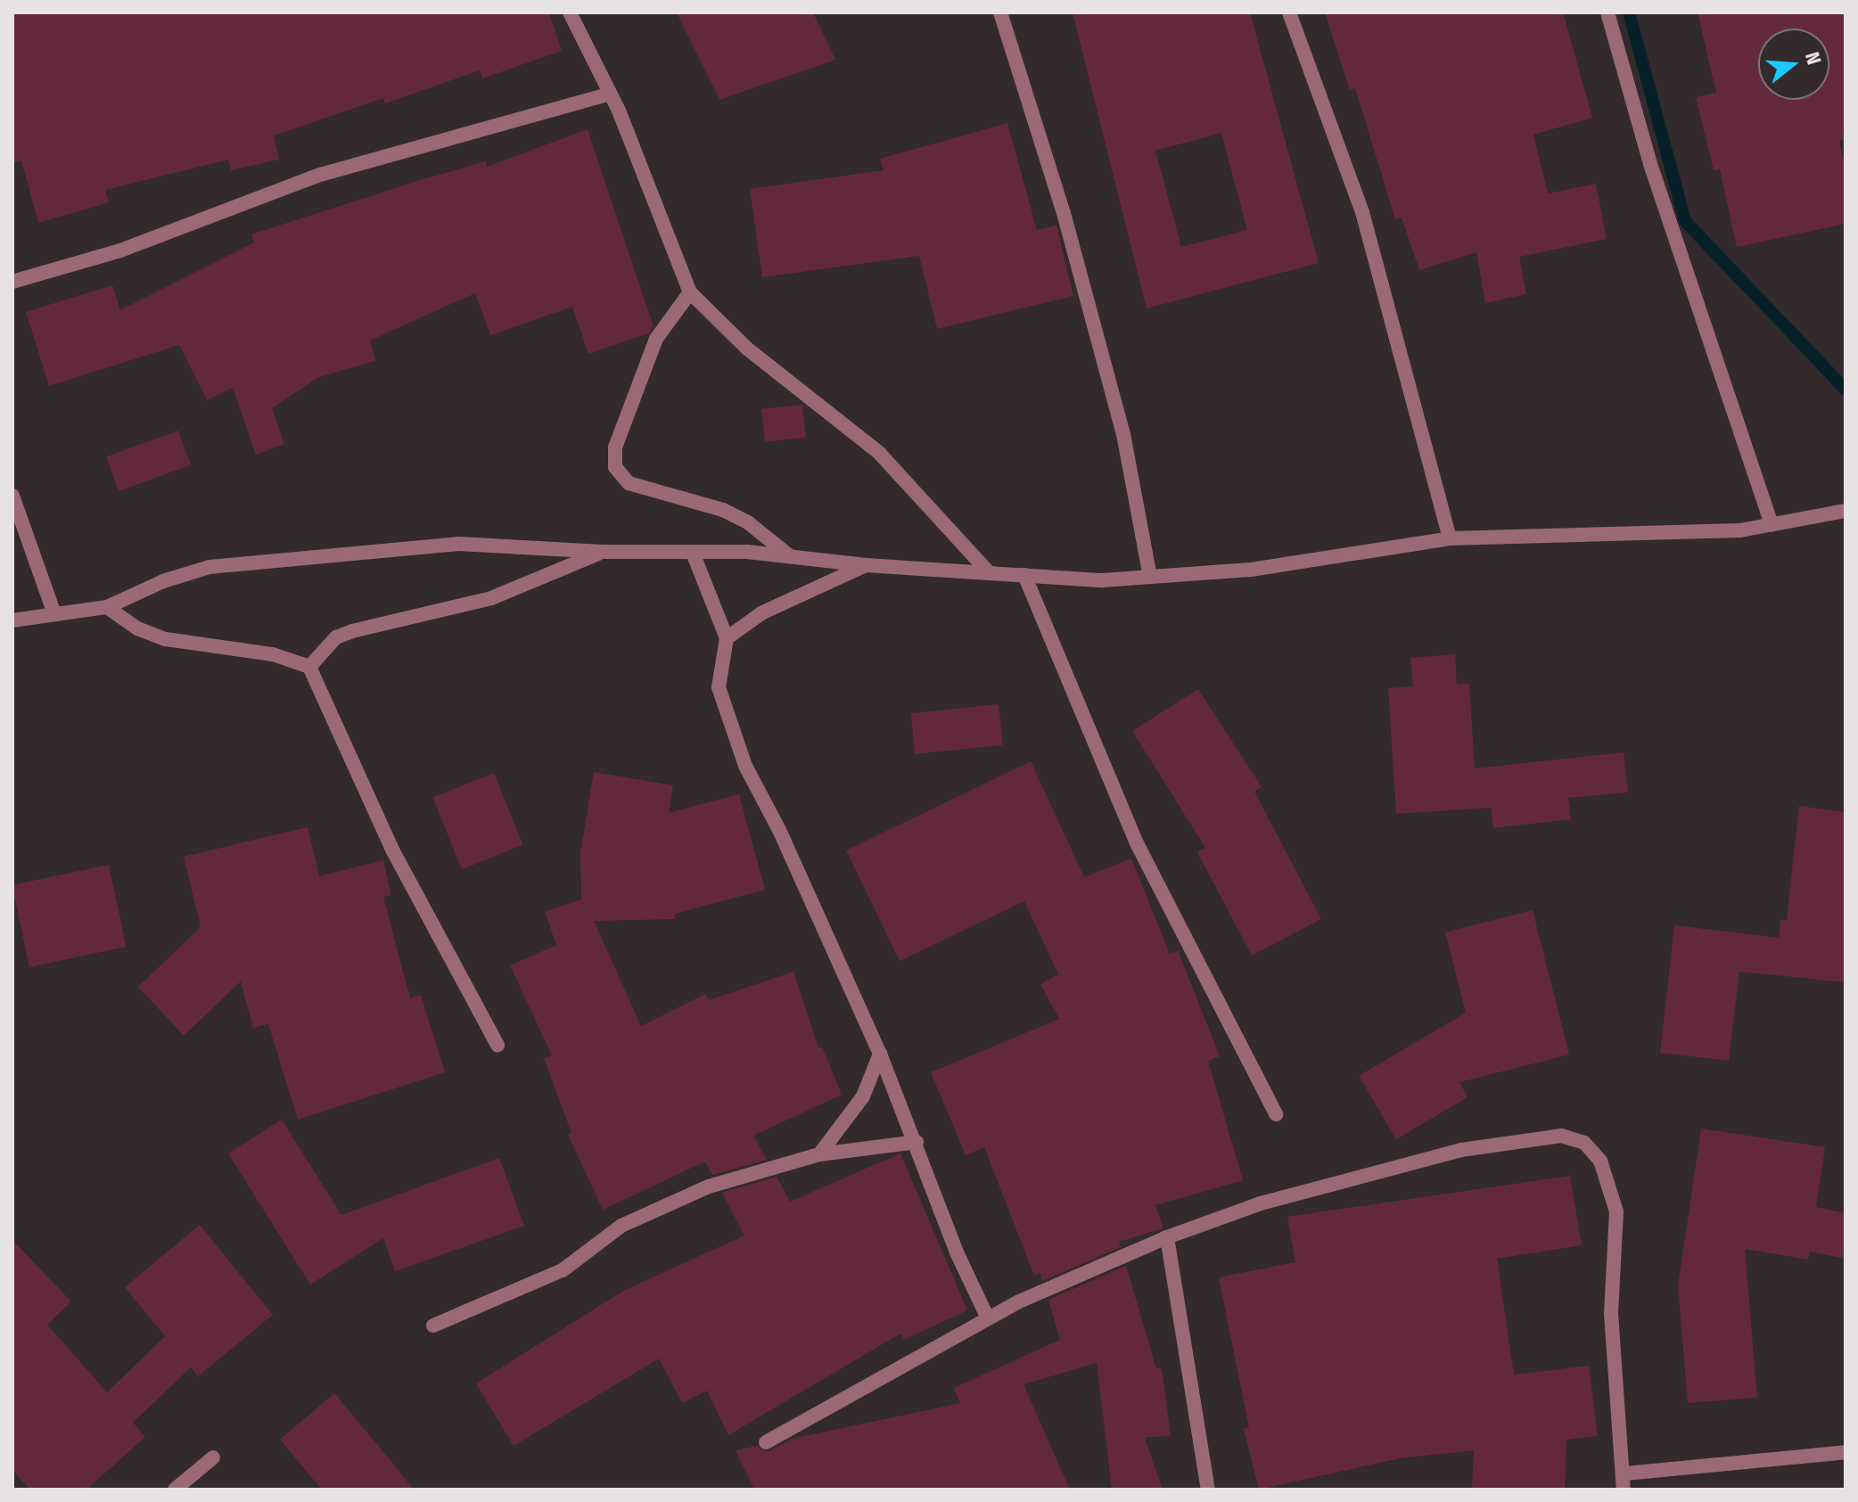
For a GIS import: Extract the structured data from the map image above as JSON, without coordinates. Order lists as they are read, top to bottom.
{
  "north": "right"
}
